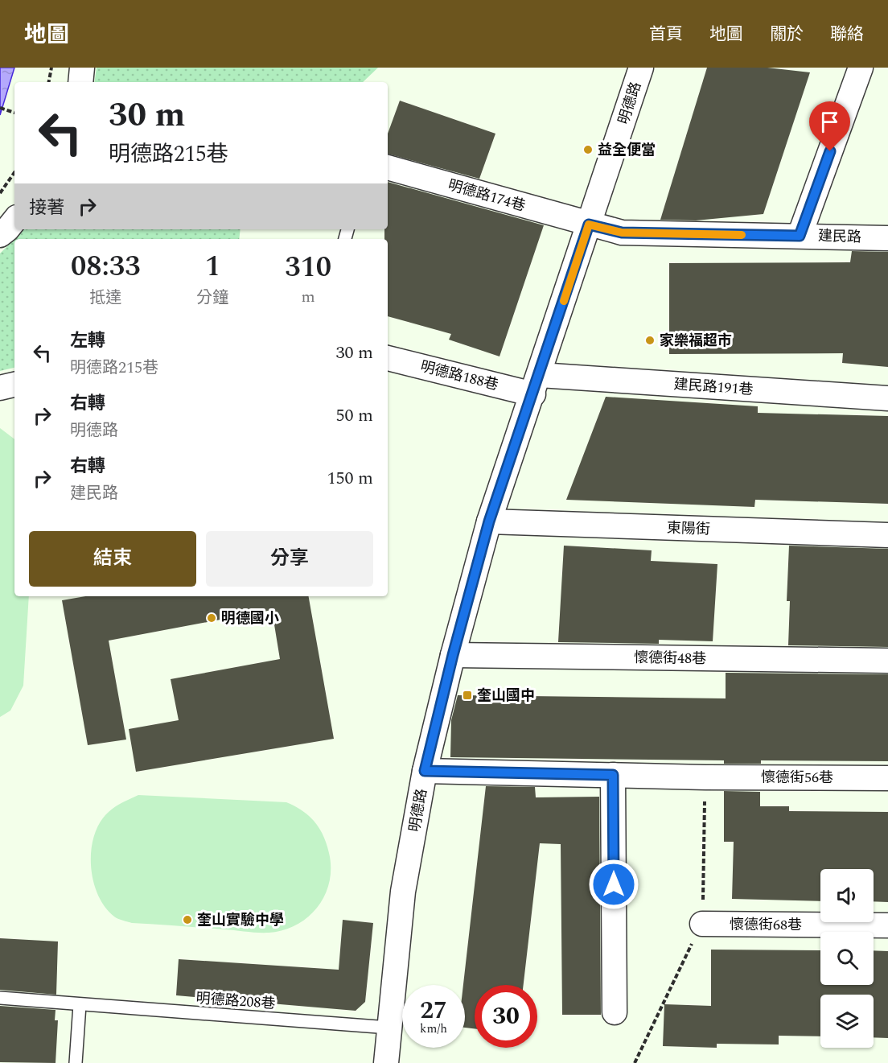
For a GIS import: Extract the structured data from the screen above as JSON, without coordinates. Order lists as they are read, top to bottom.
{
  "streets": {
    "street": [
      "明德路",
      "明德路174巷",
      "建民路",
      "明德路188巷",
      "建民路191巷",
      "東陽街",
      "懷德街48巷",
      "懷德街56巷",
      "懷德街68巷"
    ],
    "lane": ["明德路208巷"]
  },
  "crossings": [
    ["明德路", "明德路174巷"],
    ["明德路", "建民路"],
    ["明德路", "明德路188巷"],
    ["明德路", "建民路191巷"],
    ["明德路", "東陽街"],
    ["明德路", "懷德街48巷"],
    ["明德路", "懷德街56巷"],
    ["明德路", "明德路208巷"],
    ["明德路174巷", "建民路"],
    ["明德路188巷", "建民路191巷"]
  ],
  "places": {
    "other": [
      "益全便當",
      "家樂福超市",
      "明德國小",
      "奎山實驗中學"
    ],
    "transit": ["奎山國中"]
  },
  "page": {
    "header": "地圖",
    "nav": [
      "首頁",
      "地圖",
      "關於",
      "聯絡"
    ],
    "turn": ["30 m", "明德路215巷"],
    "then": "接著",
    "eta": [
      "08:33",
      "抵達",
      "1",
      "分鐘",
      "310",
      "m"
    ],
    "list": [
      {
        "name": "左轉",
        "note": "明德路215巷",
        "value": "30 m"
      },
      {
        "name": "右轉",
        "note": "明德路",
        "value": "50 m"
      },
      {
        "name": "右轉",
        "note": "建民路",
        "value": "150 m"
      }
    ],
    "buttons": ["結束", "分享"],
    "speed": "27 km/h",
    "limit": "30"
  }
}
